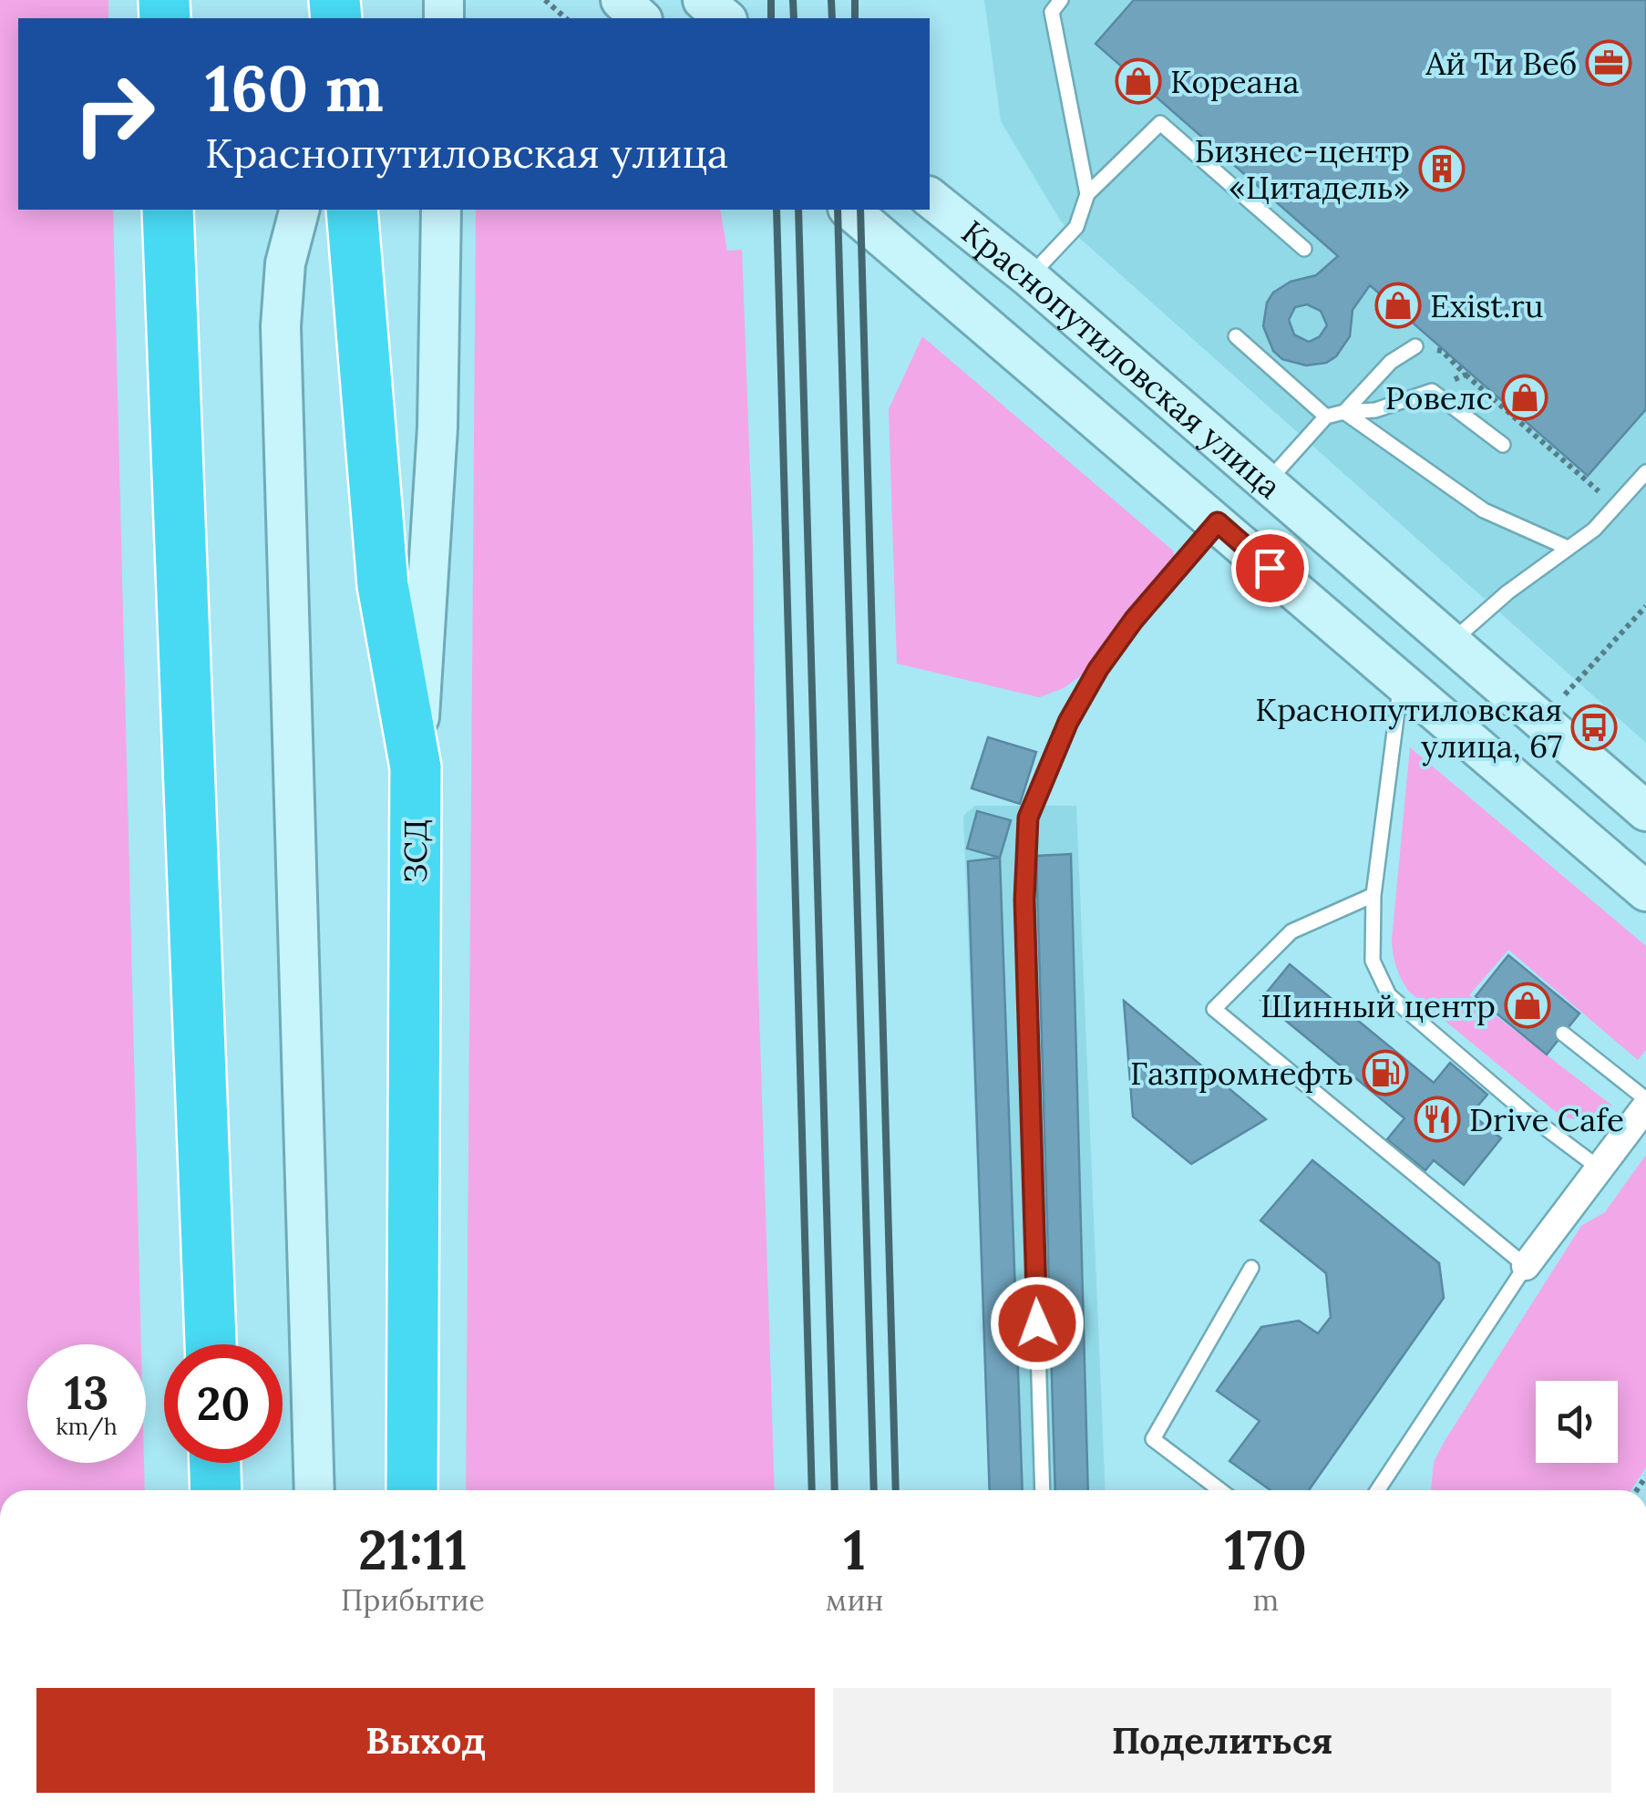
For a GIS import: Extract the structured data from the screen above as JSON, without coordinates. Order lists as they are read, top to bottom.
{
  "streets": {
    "highway": ["ЗСД"],
    "main road": ["Краснопутиловская улица"]
  },
  "places": {
    "office": ["Ай Ти Веб"],
    "shop": [
      "Кореана",
      "Exist.ru",
      "Ровелс",
      "Шинный центр"
    ],
    "building": ["Бизнес-центр «Цитадель»"],
    "bus stop": ["Краснопутиловская улица, 67"],
    "fuel station": ["Газпромнефть"],
    "restaurant": ["Drive Cafe"]
  },
  "page": {
    "turn": ["160 m", "Краснопутиловская улица"],
    "speed": "13 km/h",
    "limit": "20",
    "eta": [
      "21:11",
      "Прибытие",
      "1",
      "мин",
      "170",
      "m"
    ],
    "buttons": ["Выход", "Поделиться"]
  }
}
